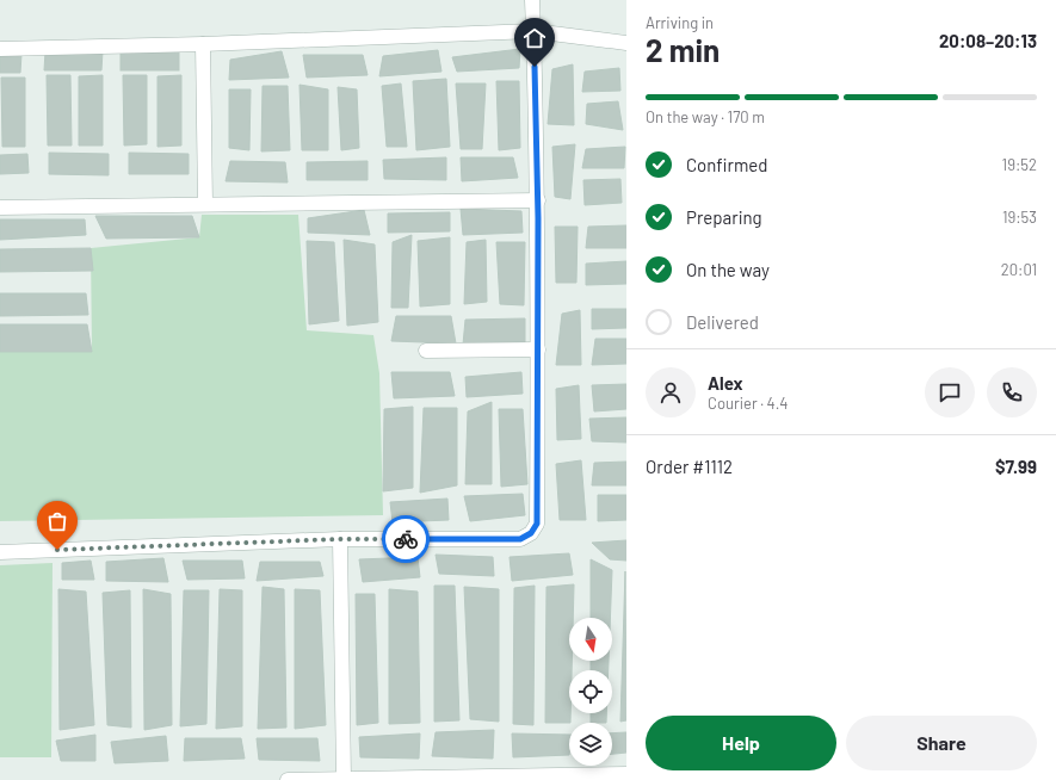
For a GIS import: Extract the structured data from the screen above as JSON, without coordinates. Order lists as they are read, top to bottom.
{
  "north": "bottom",
  "page": {
    "heading": ["2 min", "Arriving in", "20:08–20:13"],
    "panel": [
      "Alex",
      "Courier · 4.4",
      "Order #1112",
      "$7.99"
    ],
    "bar": "On the way · 170 m",
    "list": [
      ["Confirmed", "19:52"],
      ["Preparing", "19:53"],
      ["On the way", "20:01"],
      "Delivered"
    ],
    "buttons": ["Help", "Share"]
  }
}
